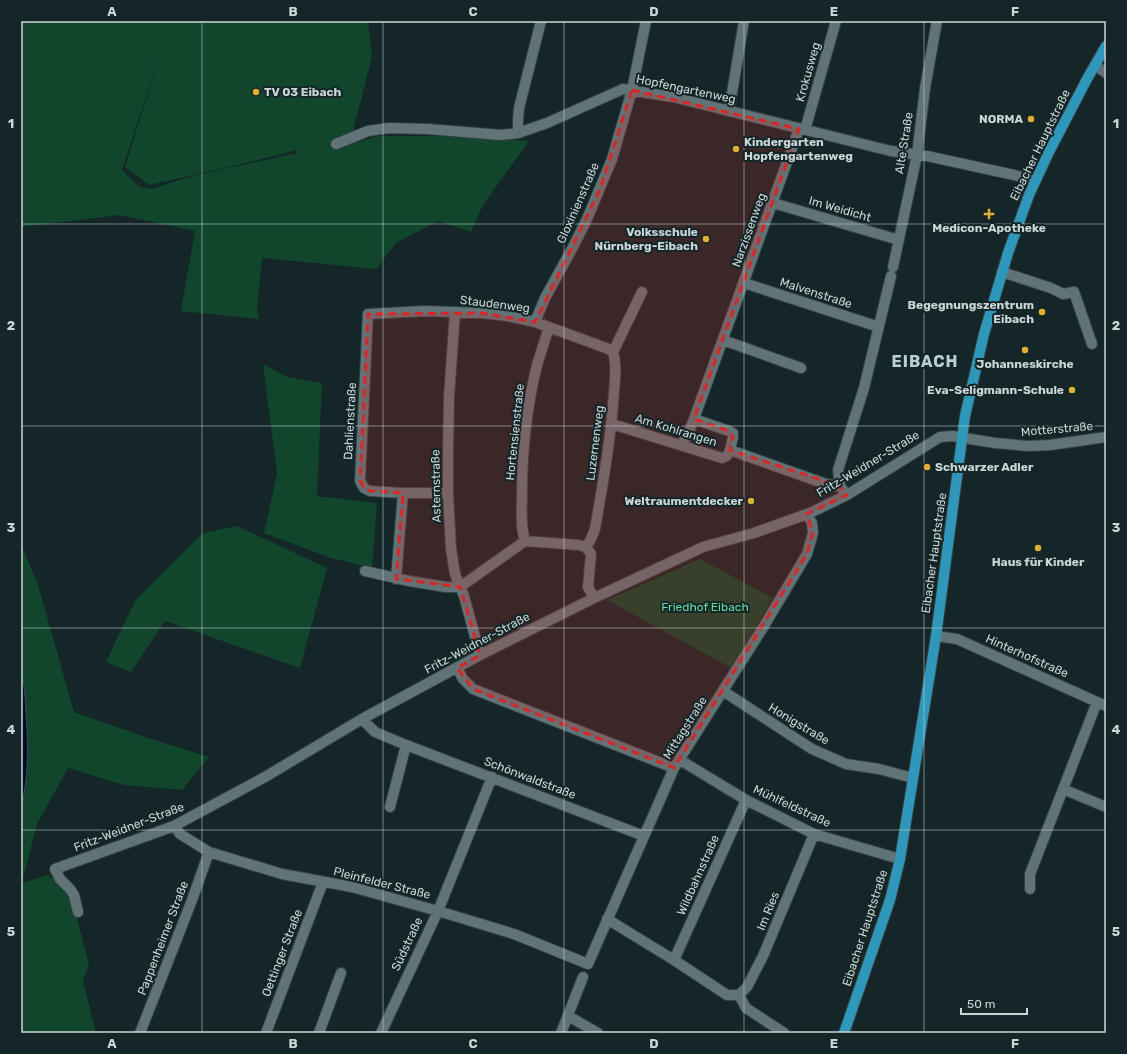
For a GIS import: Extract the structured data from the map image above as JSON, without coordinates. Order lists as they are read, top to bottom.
{
  "streets": {
    "main road": ["Eibacher Hauptstraße"],
    "street": [
      "Krokusweg",
      "Hopfengartenweg",
      "Alte Straße",
      "Gloxinienstraße",
      "Im Weidicht",
      "Narzissenweg",
      "Malvenstraße",
      "Staudenweg",
      "Dahlienstraße",
      "Motterstraße",
      "Am Kohlrangen",
      "Hortensienstraße",
      "Luzernenweg",
      "Fritz-Weidner-Straße",
      "Asternstraße",
      "Hinterhofstraße",
      "Honigstraße",
      "Mittagstraße",
      "Schönwaldstraße",
      "Mühlfeldstraße",
      "Wildbahnstraße",
      "Pleinfelder Straße",
      "Im Ries",
      "Pappenheimer Straße",
      "Südstraße",
      "Oettinger Straße"
    ]
  },
  "crossings": [
    ["Krokusweg", "Hopfengartenweg"],
    ["Krokusweg", "Narzissenweg"],
    ["Hopfengartenweg", "Alte Straße"],
    ["Hopfengartenweg", "Eibacher Hauptstraße"],
    ["Hopfengartenweg", "Gloxinienstraße"],
    ["Hopfengartenweg", "Narzissenweg"],
    ["Alte Straße", "Im Weidicht"],
    ["Alte Straße", "Malvenstraße"],
    ["Alte Straße", "Am Kohlrangen"],
    ["Eibacher Hauptstraße", "Motterstraße"],
    ["Eibacher Hauptstraße", "Fritz-Weidner-Straße"],
    ["Eibacher Hauptstraße", "Hinterhofstraße"],
    ["Eibacher Hauptstraße", "Honigstraße"],
    ["Eibacher Hauptstraße", "Mühlfeldstraße"],
    ["Gloxinienstraße", "Staudenweg"],
    ["Im Weidicht", "Narzissenweg"],
    ["Narzissenweg", "Malvenstraße"],
    ["Narzissenweg", "Am Kohlrangen"],
    ["Staudenweg", "Dahlienstraße"],
    ["Staudenweg", "Hortensienstraße"],
    ["Staudenweg", "Luzernenweg"],
    ["Staudenweg", "Asternstraße"],
    ["Dahlienstraße", "Asternstraße"],
    ["Motterstraße", "Fritz-Weidner-Straße"],
    ["Am Kohlrangen", "Luzernenweg"],
    ["Fritz-Weidner-Straße", "Asternstraße"],
    ["Fritz-Weidner-Straße", "Mittagstraße"],
    ["Fritz-Weidner-Straße", "Schönwaldstraße"],
    ["Fritz-Weidner-Straße", "Mühlfeldstraße"],
    ["Fritz-Weidner-Straße", "Pleinfelder Straße"],
    ["Honigstraße", "Mittagstraße"],
    ["Mittagstraße", "Schönwaldstraße"],
    ["Mittagstraße", "Mühlfeldstraße"],
    ["Mittagstraße", "Pleinfelder Straße"],
    ["Schönwaldstraße", "Südstraße"],
    ["Mühlfeldstraße", "Wildbahnstraße"],
    ["Mühlfeldstraße", "Im Ries"],
    ["Pleinfelder Straße", "Pappenheimer Straße"],
    ["Pleinfelder Straße", "Südstraße"],
    ["Pleinfelder Straße", "Oettinger Straße"]
  ],
  "districts": ["EIBACH"],
  "parks": ["Friedhof Eibach"],
  "places": {
    "other": [
      "TV 03 Eibach",
      "NORMA",
      "Kindergarten Hopfengartenweg",
      "Volksschule Nürnberg-Eibach",
      "Begegnungszentrum Eibach",
      "Johanneskirche",
      "Eva-Seligmann-Schule",
      "Schwarzer Adler",
      "Weltraumentdecker",
      "Haus für Kinder"
    ],
    "health": ["Medicon-Apotheke"]
  },
  "scale_bar": "50 m",
  "grid": {
    "columns": [
      "A",
      "B",
      "C",
      "D",
      "E",
      "F"
    ],
    "rows": [
      "1",
      "2",
      "3",
      "4",
      "5"
    ]
  }
}
